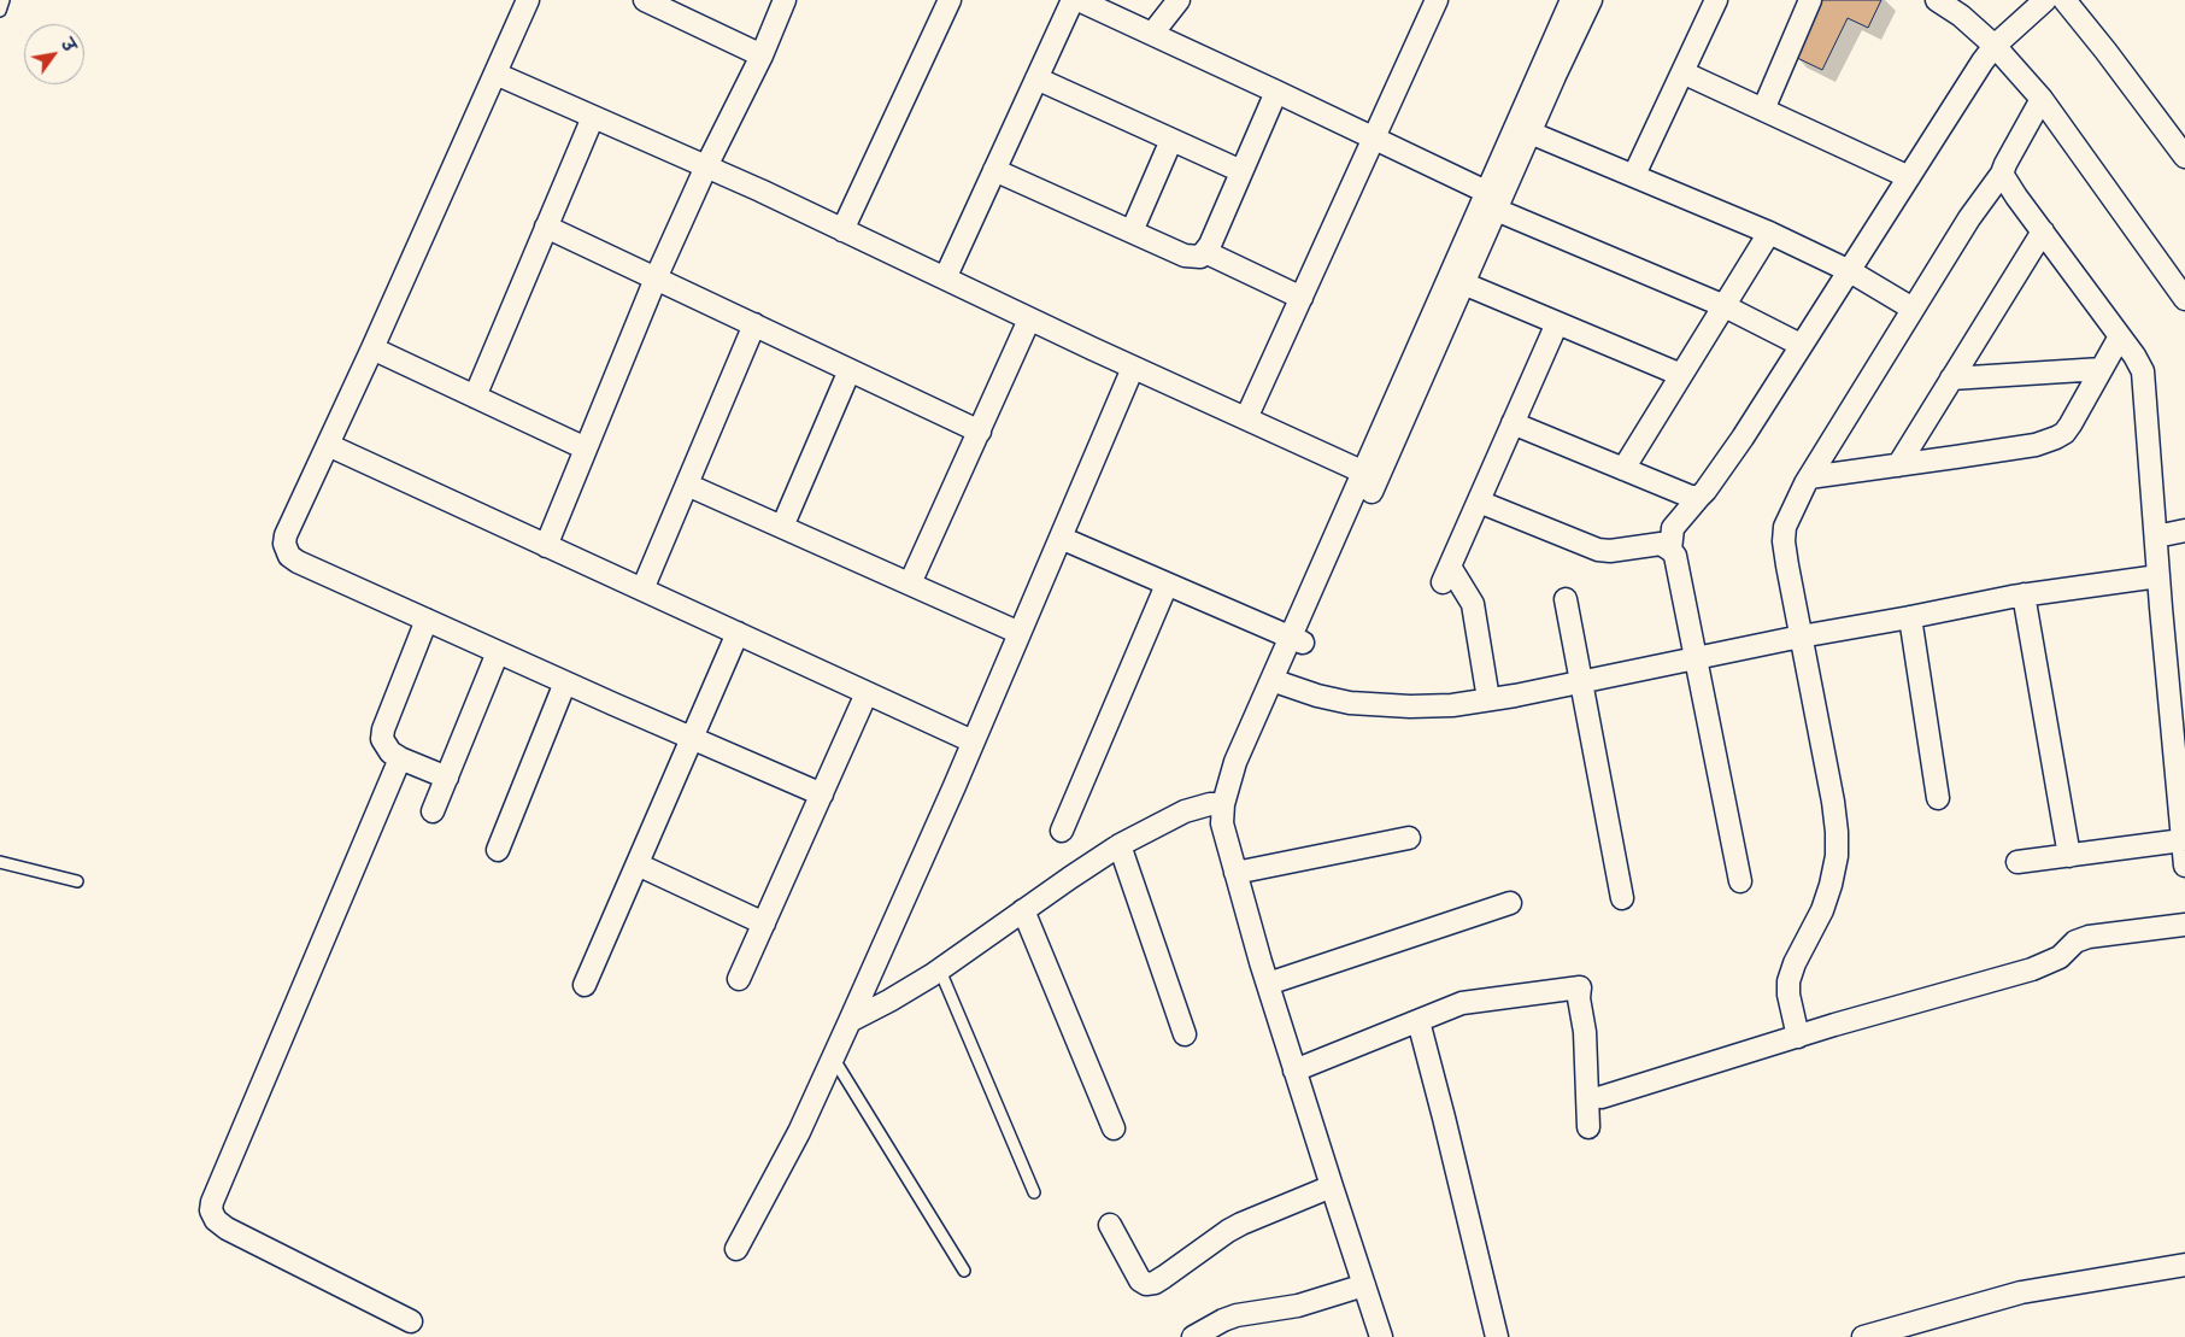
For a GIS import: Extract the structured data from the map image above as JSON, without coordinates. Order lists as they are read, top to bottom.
{
  "north": "top right"
}
